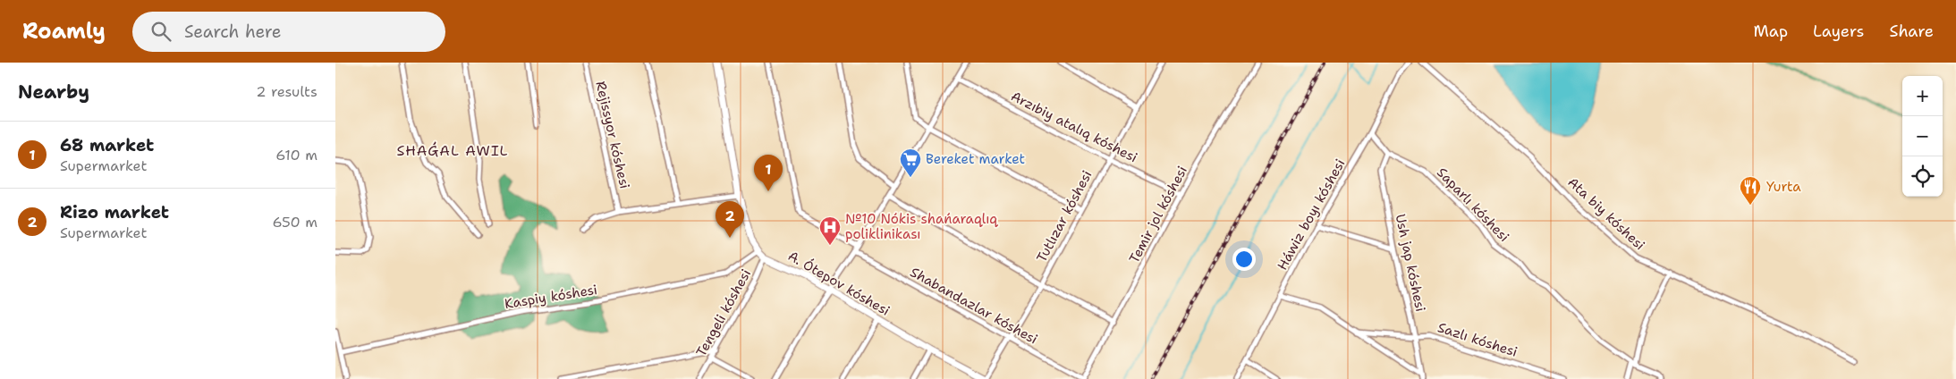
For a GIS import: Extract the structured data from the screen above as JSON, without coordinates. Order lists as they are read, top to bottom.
{
  "streets": {
    "street": [
      "Arzıbiy atalıq kóshesi",
      "Rejissyor kóshesi",
      "Saparlı kóshesi",
      "Ata biy kóshesi",
      "Temir jol kóshesi",
      "Háwiz boyı kóshesi",
      "Tutlızar kóshesi",
      "Ush jap kóshesi",
      "A. Ótepov kóshesi",
      "Kaspiy kóshesi",
      "Shabandazlar kóshesi",
      "Tengeli kóshesi",
      "Sazlı kóshesi"
    ]
  },
  "crossings": [
    ["Arzıbiy atalıq kóshesi", "Temir jol kóshesi"],
    ["Arzıbiy atalıq kóshesi", "Tutlızar kóshesi"],
    ["Saparlı kóshesi", "Háwiz boyı kóshesi"],
    ["Saparlı kóshesi", "Ush jap kóshesi"],
    ["Temir jol kóshesi", "Shabandazlar kóshesi"],
    ["Háwiz boyı kóshesi", "Sazlı kóshesi"],
    ["Tutlızar kóshesi", "A. Ótepov kóshesi"],
    ["Tutlızar kóshesi", "Shabandazlar kóshesi"],
    ["Ush jap kóshesi", "Sazlı kóshesi"],
    ["A. Ótepov kóshesi", "Kaspiy kóshesi"],
    ["A. Ótepov kóshesi", "Tengeli kóshesi"]
  ],
  "districts": ["SHAǴAL AWIL"],
  "places": {
    "supermarket": ["Bereket market"],
    "restaurant": ["Yurta"],
    "hospital": ["№10 Nókis shańaraqlıq poliklinikası"]
  },
  "page": {
    "header": "Roamly",
    "search": "Search here",
    "nav": ["Map", "Layers", "Share"],
    "heading": ["Nearby", "2 results"],
    "map_buttons": ["+", "−"],
    "list": [
      {
        "mark": "1",
        "name": "68 market",
        "note": "Supermarket",
        "value": "610 m"
      },
      {
        "mark": "2",
        "name": "Rizo market",
        "note": "Supermarket",
        "value": "650 m"
      }
    ],
    "pins": ["1", "2"]
  }
}
